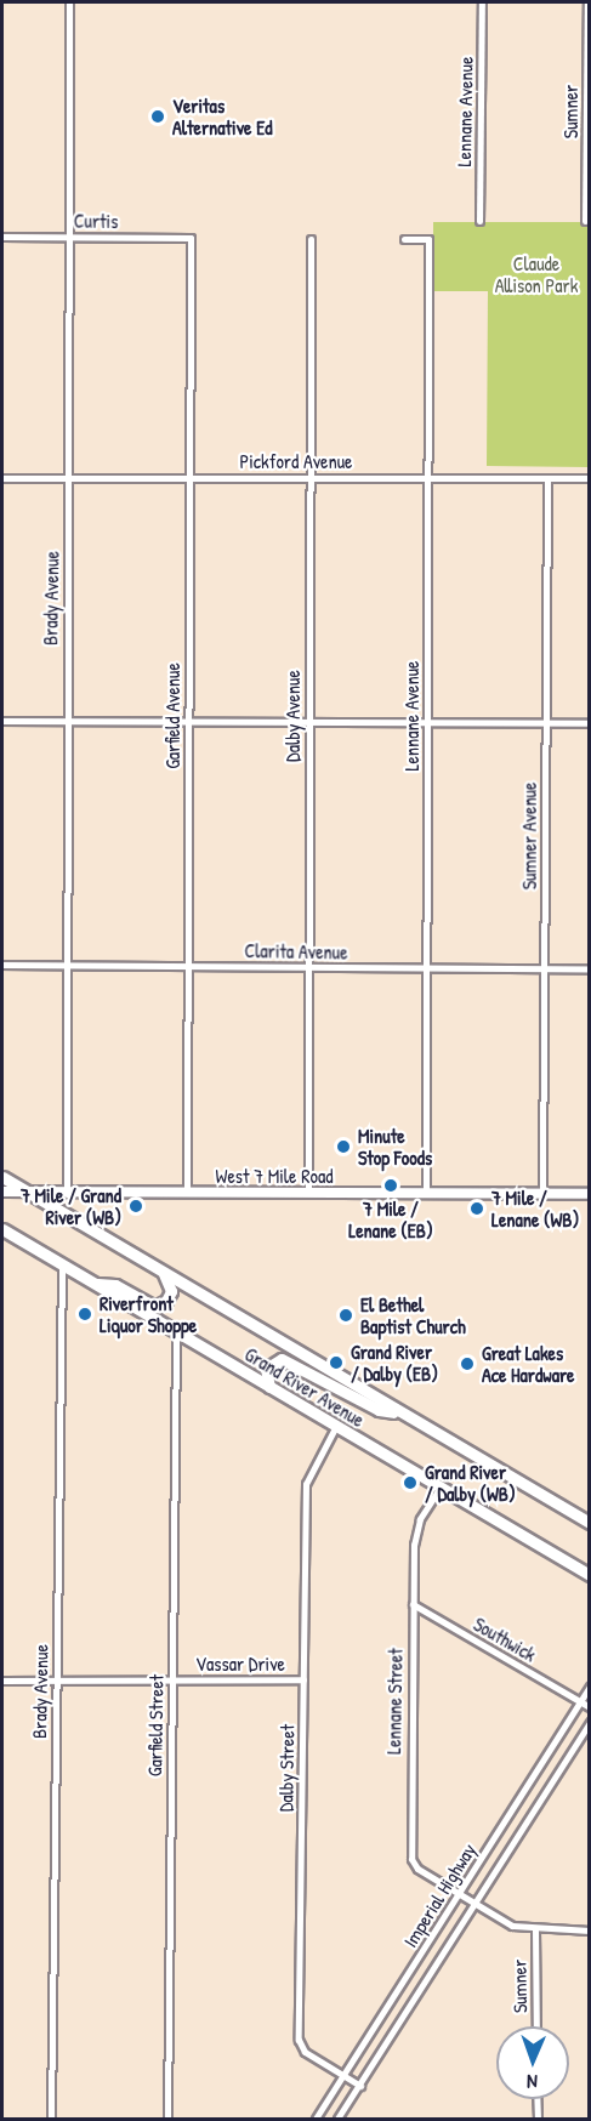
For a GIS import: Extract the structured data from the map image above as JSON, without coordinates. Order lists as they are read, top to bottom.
{
  "streets": {
    "main road": ["West 7 Mile Road", "Grand River Avenue"],
    "street": [
      "Lennane Avenue",
      "Sumner",
      "Curtis",
      "Pickford Avenue",
      "Brady Avenue",
      "Garfield Avenue",
      "Dalby Avenue",
      "Sumner Avenue",
      "Clarita Avenue",
      "Southwick",
      "Vassar Drive",
      "Lennane Street",
      "Garfield Street",
      "Dalby Street",
      "Imperial Highway"
    ]
  },
  "crossings": [
    ["Lennane Avenue", "Pickford Avenue"],
    ["Lennane Avenue", "Clarita Avenue"],
    ["Lennane Avenue", "West 7 Mile Road"],
    ["Sumner", "Lennane Street"],
    ["Curtis", "Brady Avenue"],
    ["Curtis", "Garfield Avenue"],
    ["Pickford Avenue", "Brady Avenue"],
    ["Pickford Avenue", "Garfield Avenue"],
    ["Pickford Avenue", "Dalby Avenue"],
    ["Pickford Avenue", "Sumner Avenue"],
    ["Brady Avenue", "Clarita Avenue"],
    ["Brady Avenue", "West 7 Mile Road"],
    ["Brady Avenue", "Grand River Avenue"],
    ["Brady Avenue", "Vassar Drive"],
    ["Garfield Avenue", "Clarita Avenue"],
    ["Garfield Avenue", "West 7 Mile Road"],
    ["Dalby Avenue", "Clarita Avenue"],
    ["Dalby Avenue", "West 7 Mile Road"],
    ["Sumner Avenue", "Clarita Avenue"],
    ["Sumner Avenue", "West 7 Mile Road"],
    ["West 7 Mile Road", "Grand River Avenue"],
    ["Grand River Avenue", "Lennane Street"],
    ["Grand River Avenue", "Garfield Street"],
    ["Grand River Avenue", "Dalby Street"],
    ["Southwick", "Lennane Street"],
    ["Southwick", "Imperial Highway"],
    ["Vassar Drive", "Garfield Street"],
    ["Vassar Drive", "Dalby Street"],
    ["Lennane Street", "Imperial Highway"],
    ["Dalby Street", "Imperial Highway"]
  ],
  "parks": ["Claude Allison Park"],
  "places": [
    "Veritas Alternative Ed",
    "Minute Stop Foods",
    "7 Mile / Lenane (EB)",
    "7 Mile / Grand River (WB)",
    "7 Mile / Lenane (WB)",
    "Riverfront Liquor Shoppe",
    "El Bethel Baptist Church",
    "Grand River / Dalby (EB)",
    "Great Lakes Ace Hardware",
    "Grand River / Dalby (WB)"
  ],
  "north": "bottom"
}
